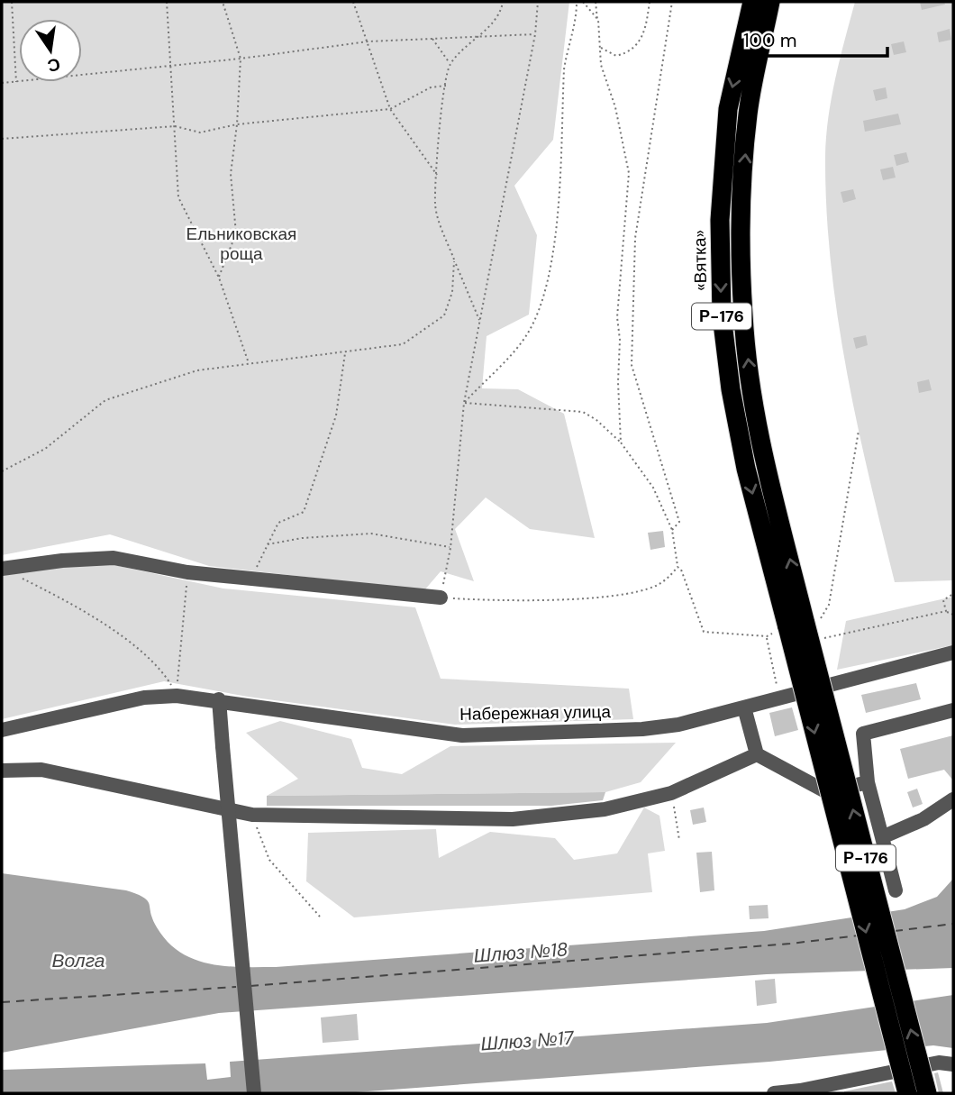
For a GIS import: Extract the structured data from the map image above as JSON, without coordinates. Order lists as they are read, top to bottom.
{
  "streets": {
    "highway": ["«Вятка»", "Р-176"],
    "street": ["Набережная улица"]
  },
  "crossings": [
    ["«Вятка»", "Р-176"]
  ],
  "water": ["Шлюз №18", "Волга", "Шлюз №17"],
  "parks": ["Ельниковская роща"],
  "scale_bar": "100 m",
  "north": "bottom"
}
